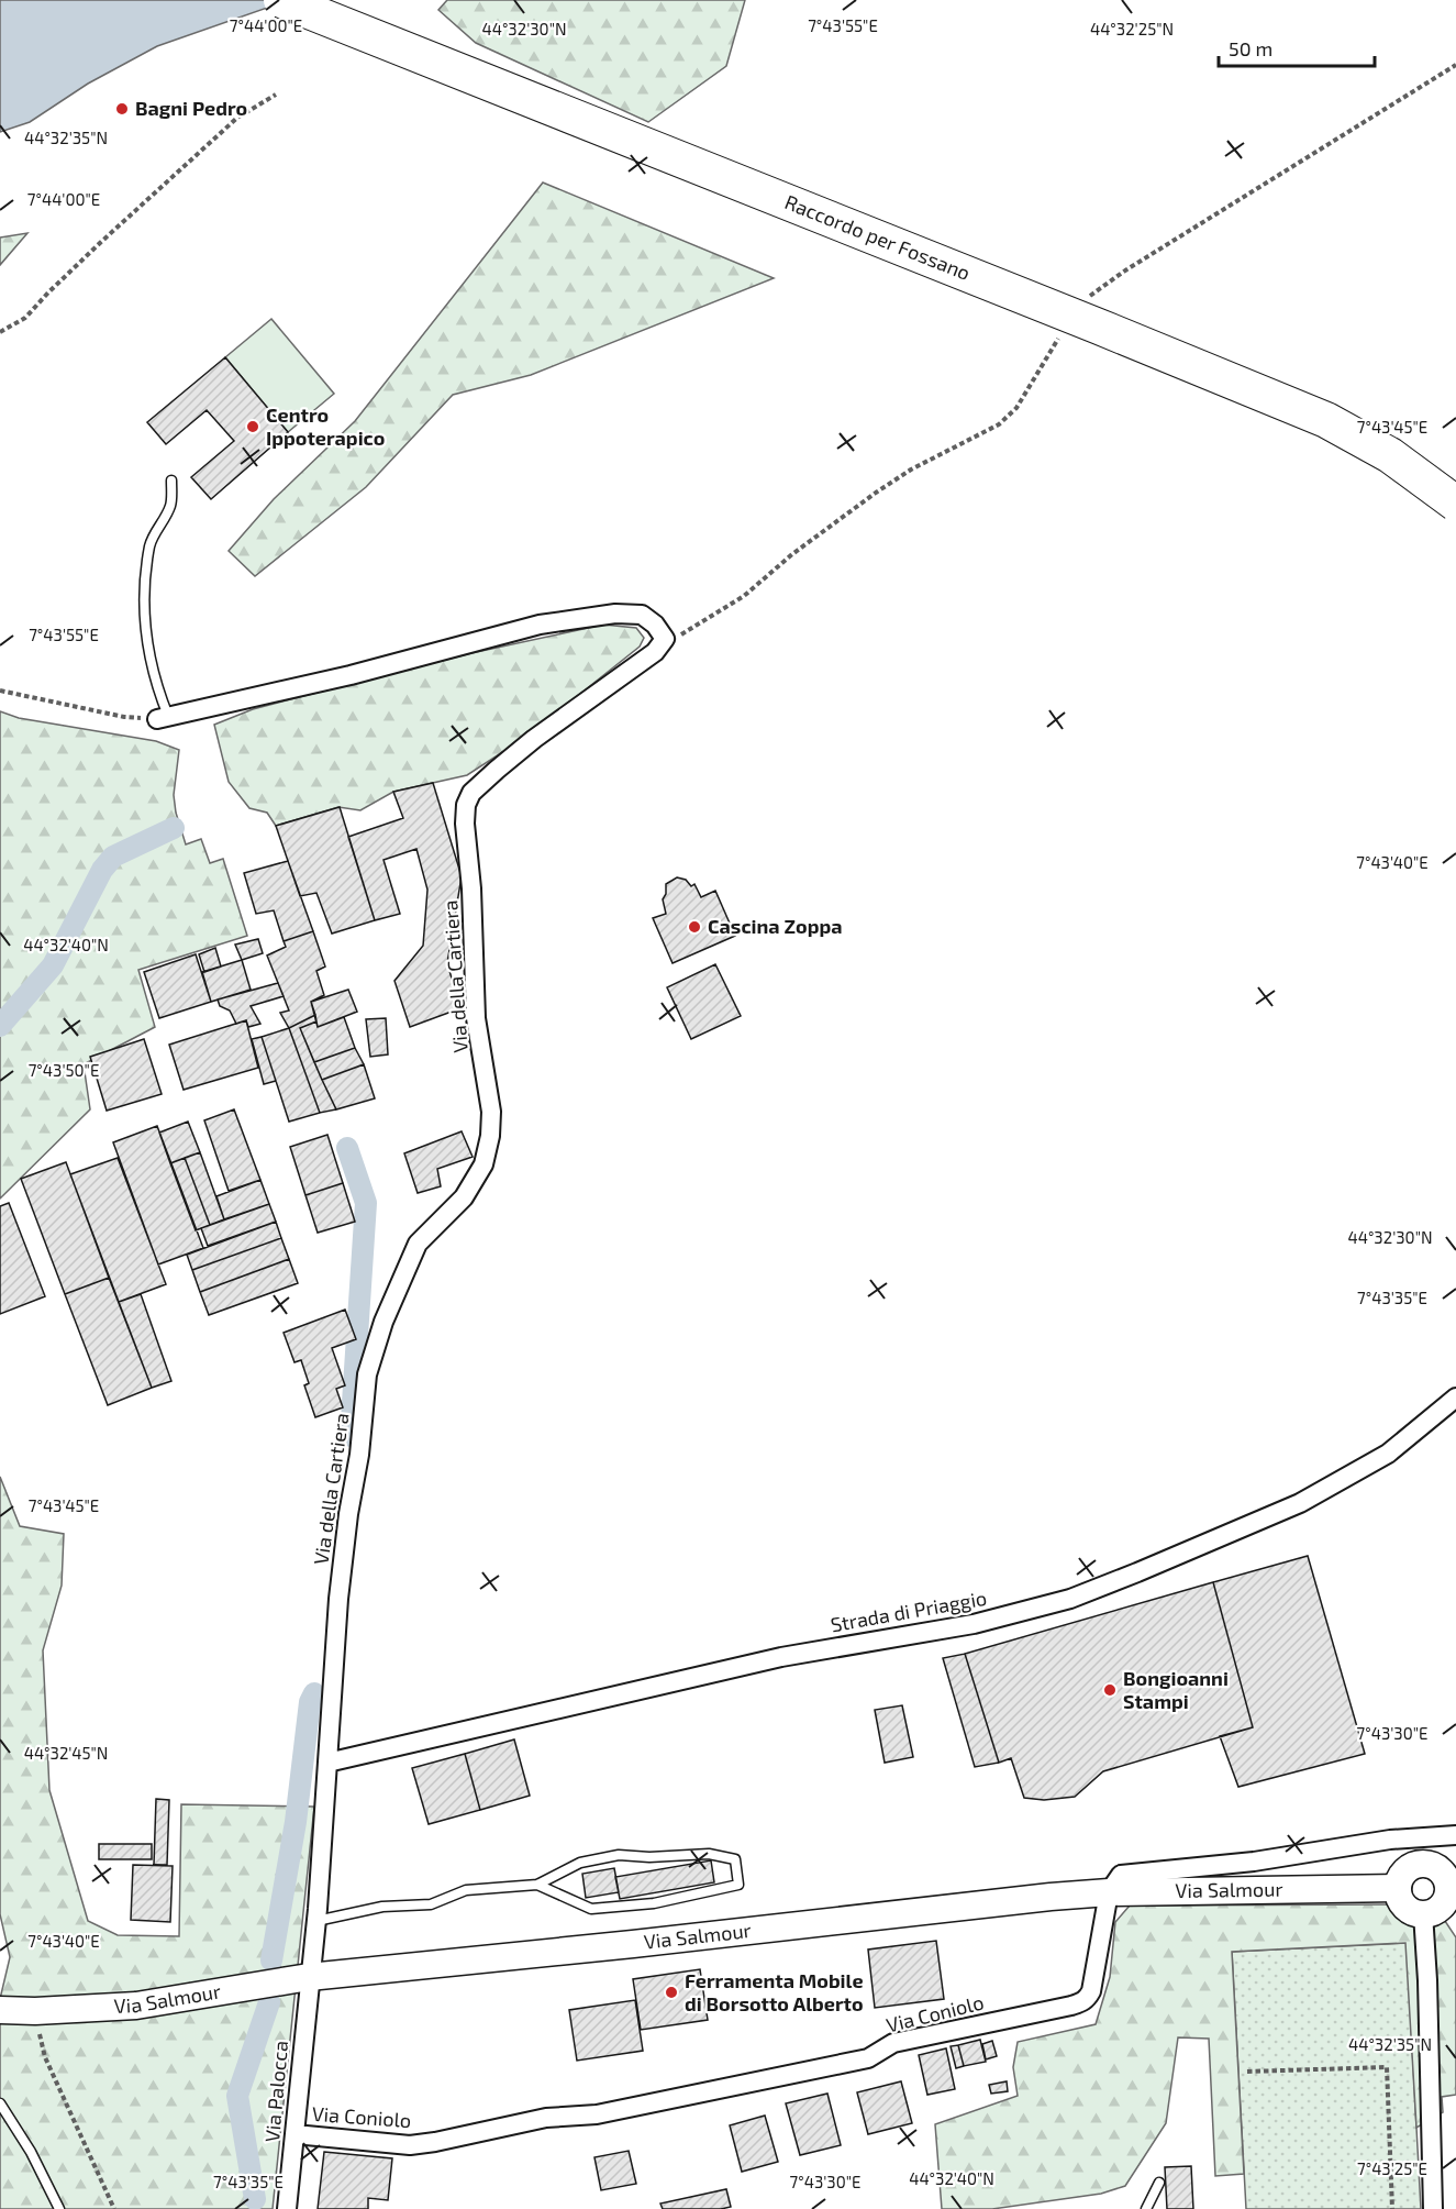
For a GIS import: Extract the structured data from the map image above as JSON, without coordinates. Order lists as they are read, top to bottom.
{
  "streets": {
    "highway": ["Raccordo per Fossano"],
    "main road": ["Via Salmour"],
    "street": [
      "Via della Cartiera",
      "Strada di Priaggio",
      "Via Coniolo",
      "Via Palocca"
    ]
  },
  "crossings": [
    ["Via della Cartiera", "Strada di Priaggio"],
    ["Via della Cartiera", "Via Salmour"],
    ["Via della Cartiera", "Via Palocca"],
    ["Via Salmour", "Via Coniolo"],
    ["Via Salmour", "Via Palocca"],
    ["Via Coniolo", "Via Palocca"]
  ],
  "places": [
    "Bagni Pedro",
    "Centro Ippoterapico",
    "Cascina Zoppa",
    "Bongioanni Stampi",
    "Ferramenta Mobile di Borsotto Alberto"
  ],
  "scale_bar": "50 m",
  "coordinates": [
    "7°44'00\"E",
    "7°43'55\"E",
    "44°32'30\"N",
    "44°32'25\"N",
    "44°32'35\"N",
    "7°43'45\"E",
    "7°43'40\"E",
    "44°32'40\"N",
    "7°43'50\"E",
    "7°43'35\"E",
    "7°43'30\"E",
    "44°32'45\"N",
    "7°43'25\"E"
  ]
}
